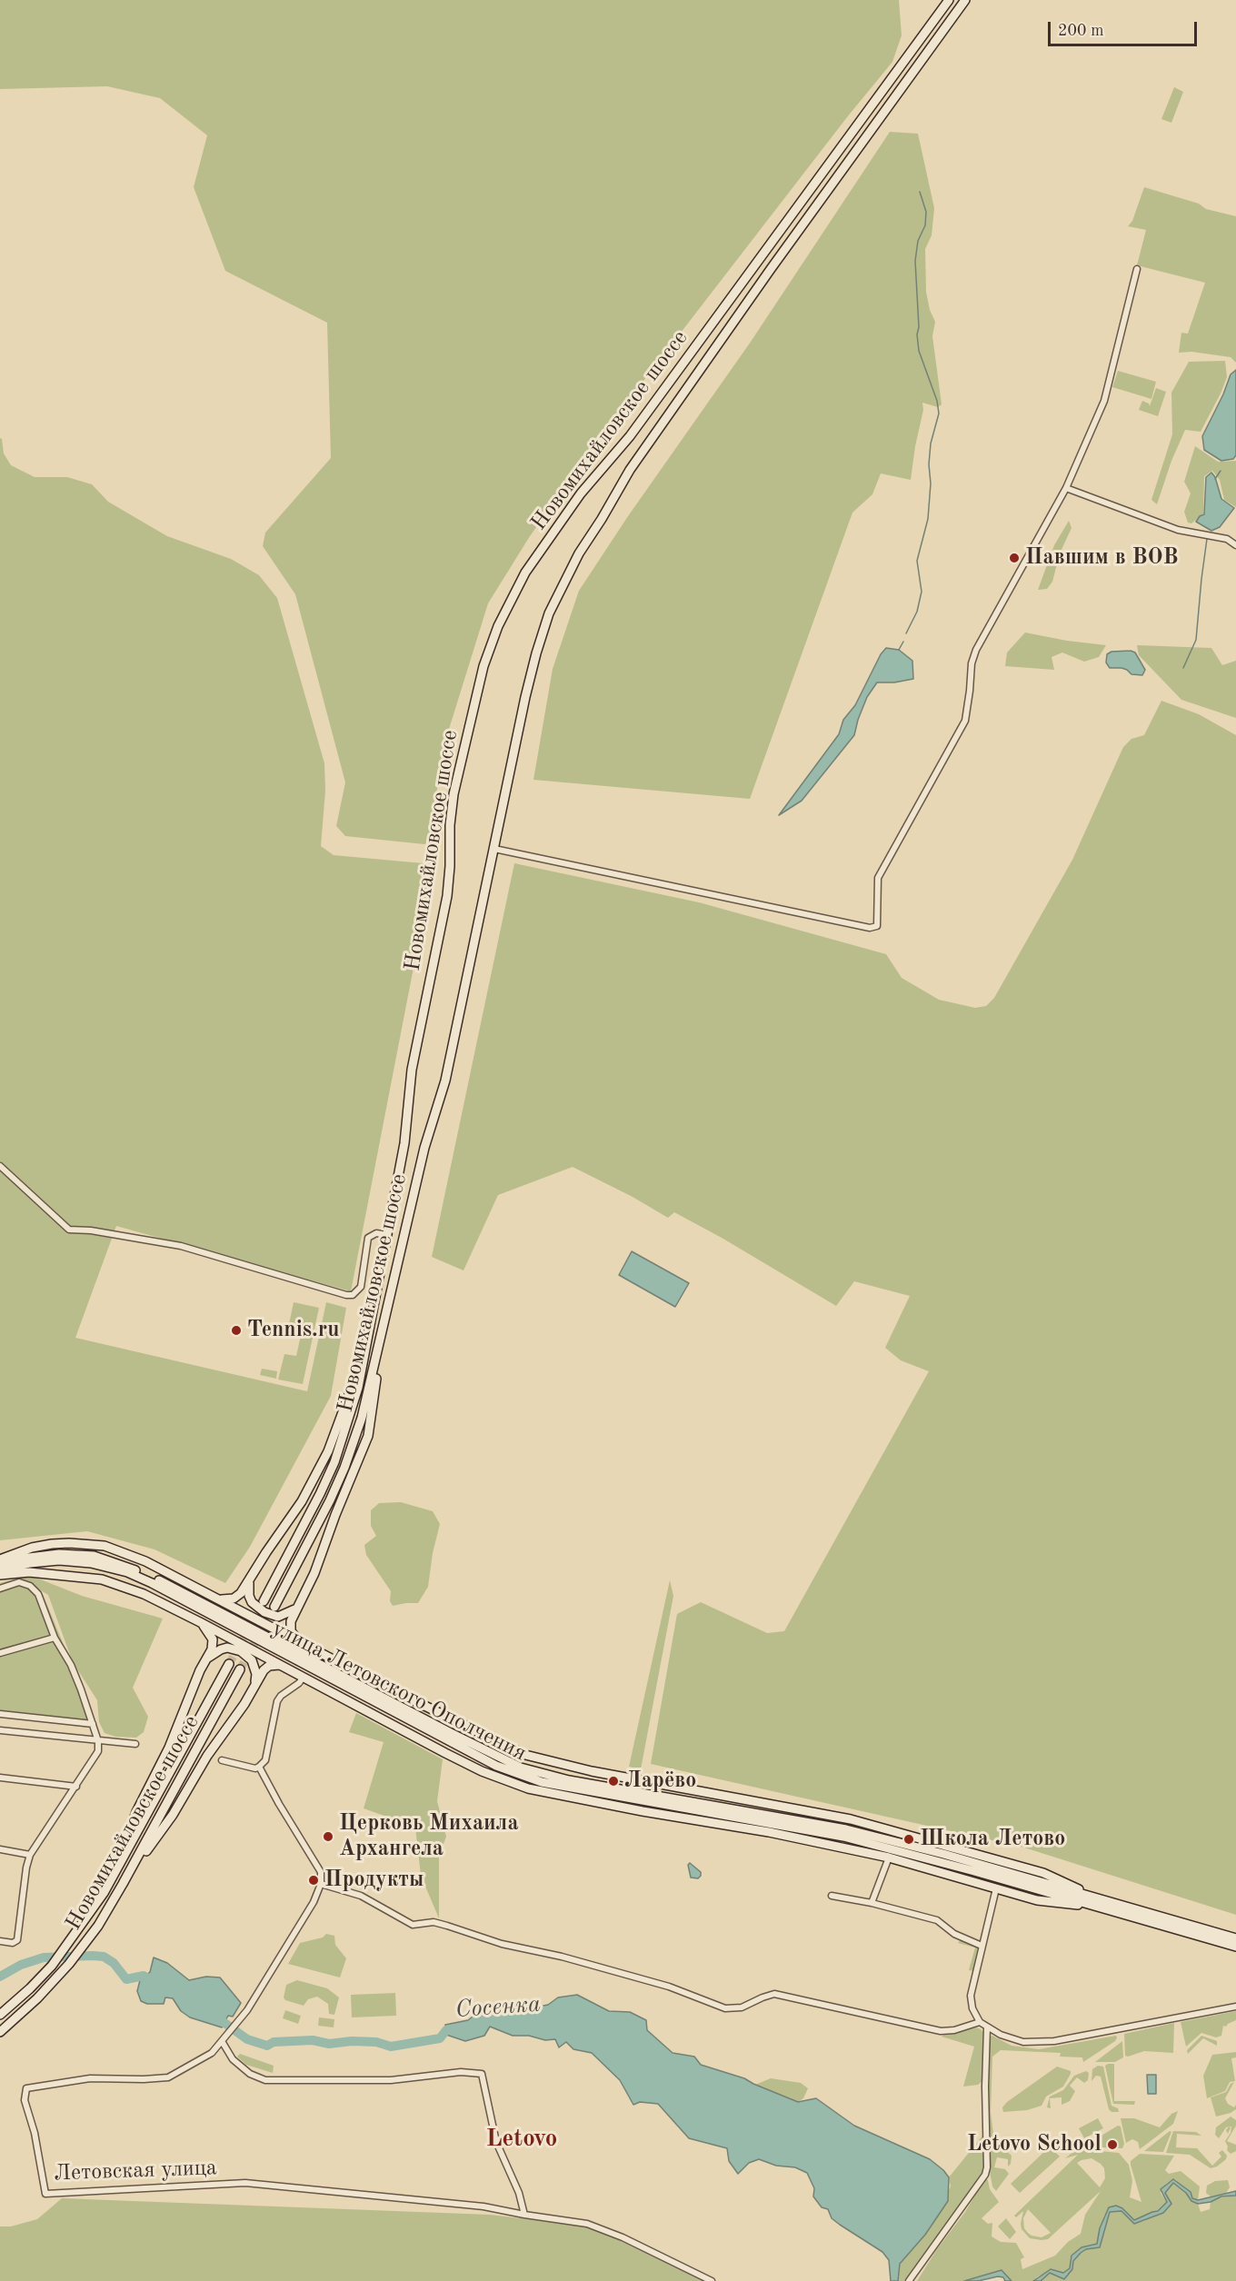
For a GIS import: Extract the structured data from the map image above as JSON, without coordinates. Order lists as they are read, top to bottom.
{
  "streets": {
    "main road": ["Новомихайловское шоссе", "улица Летовского Ополчения"],
    "street": ["Летовская улица"]
  },
  "districts": ["Letovo"],
  "water": ["Сосенка"],
  "places": [
    "Павшим в ВОВ",
    "Tennis.ru",
    "Ларёво",
    "Церковь Михаила Архангела",
    "Школа Летово",
    "Продукты",
    "Letovo School"
  ],
  "scale_bar": "200 m"
}
